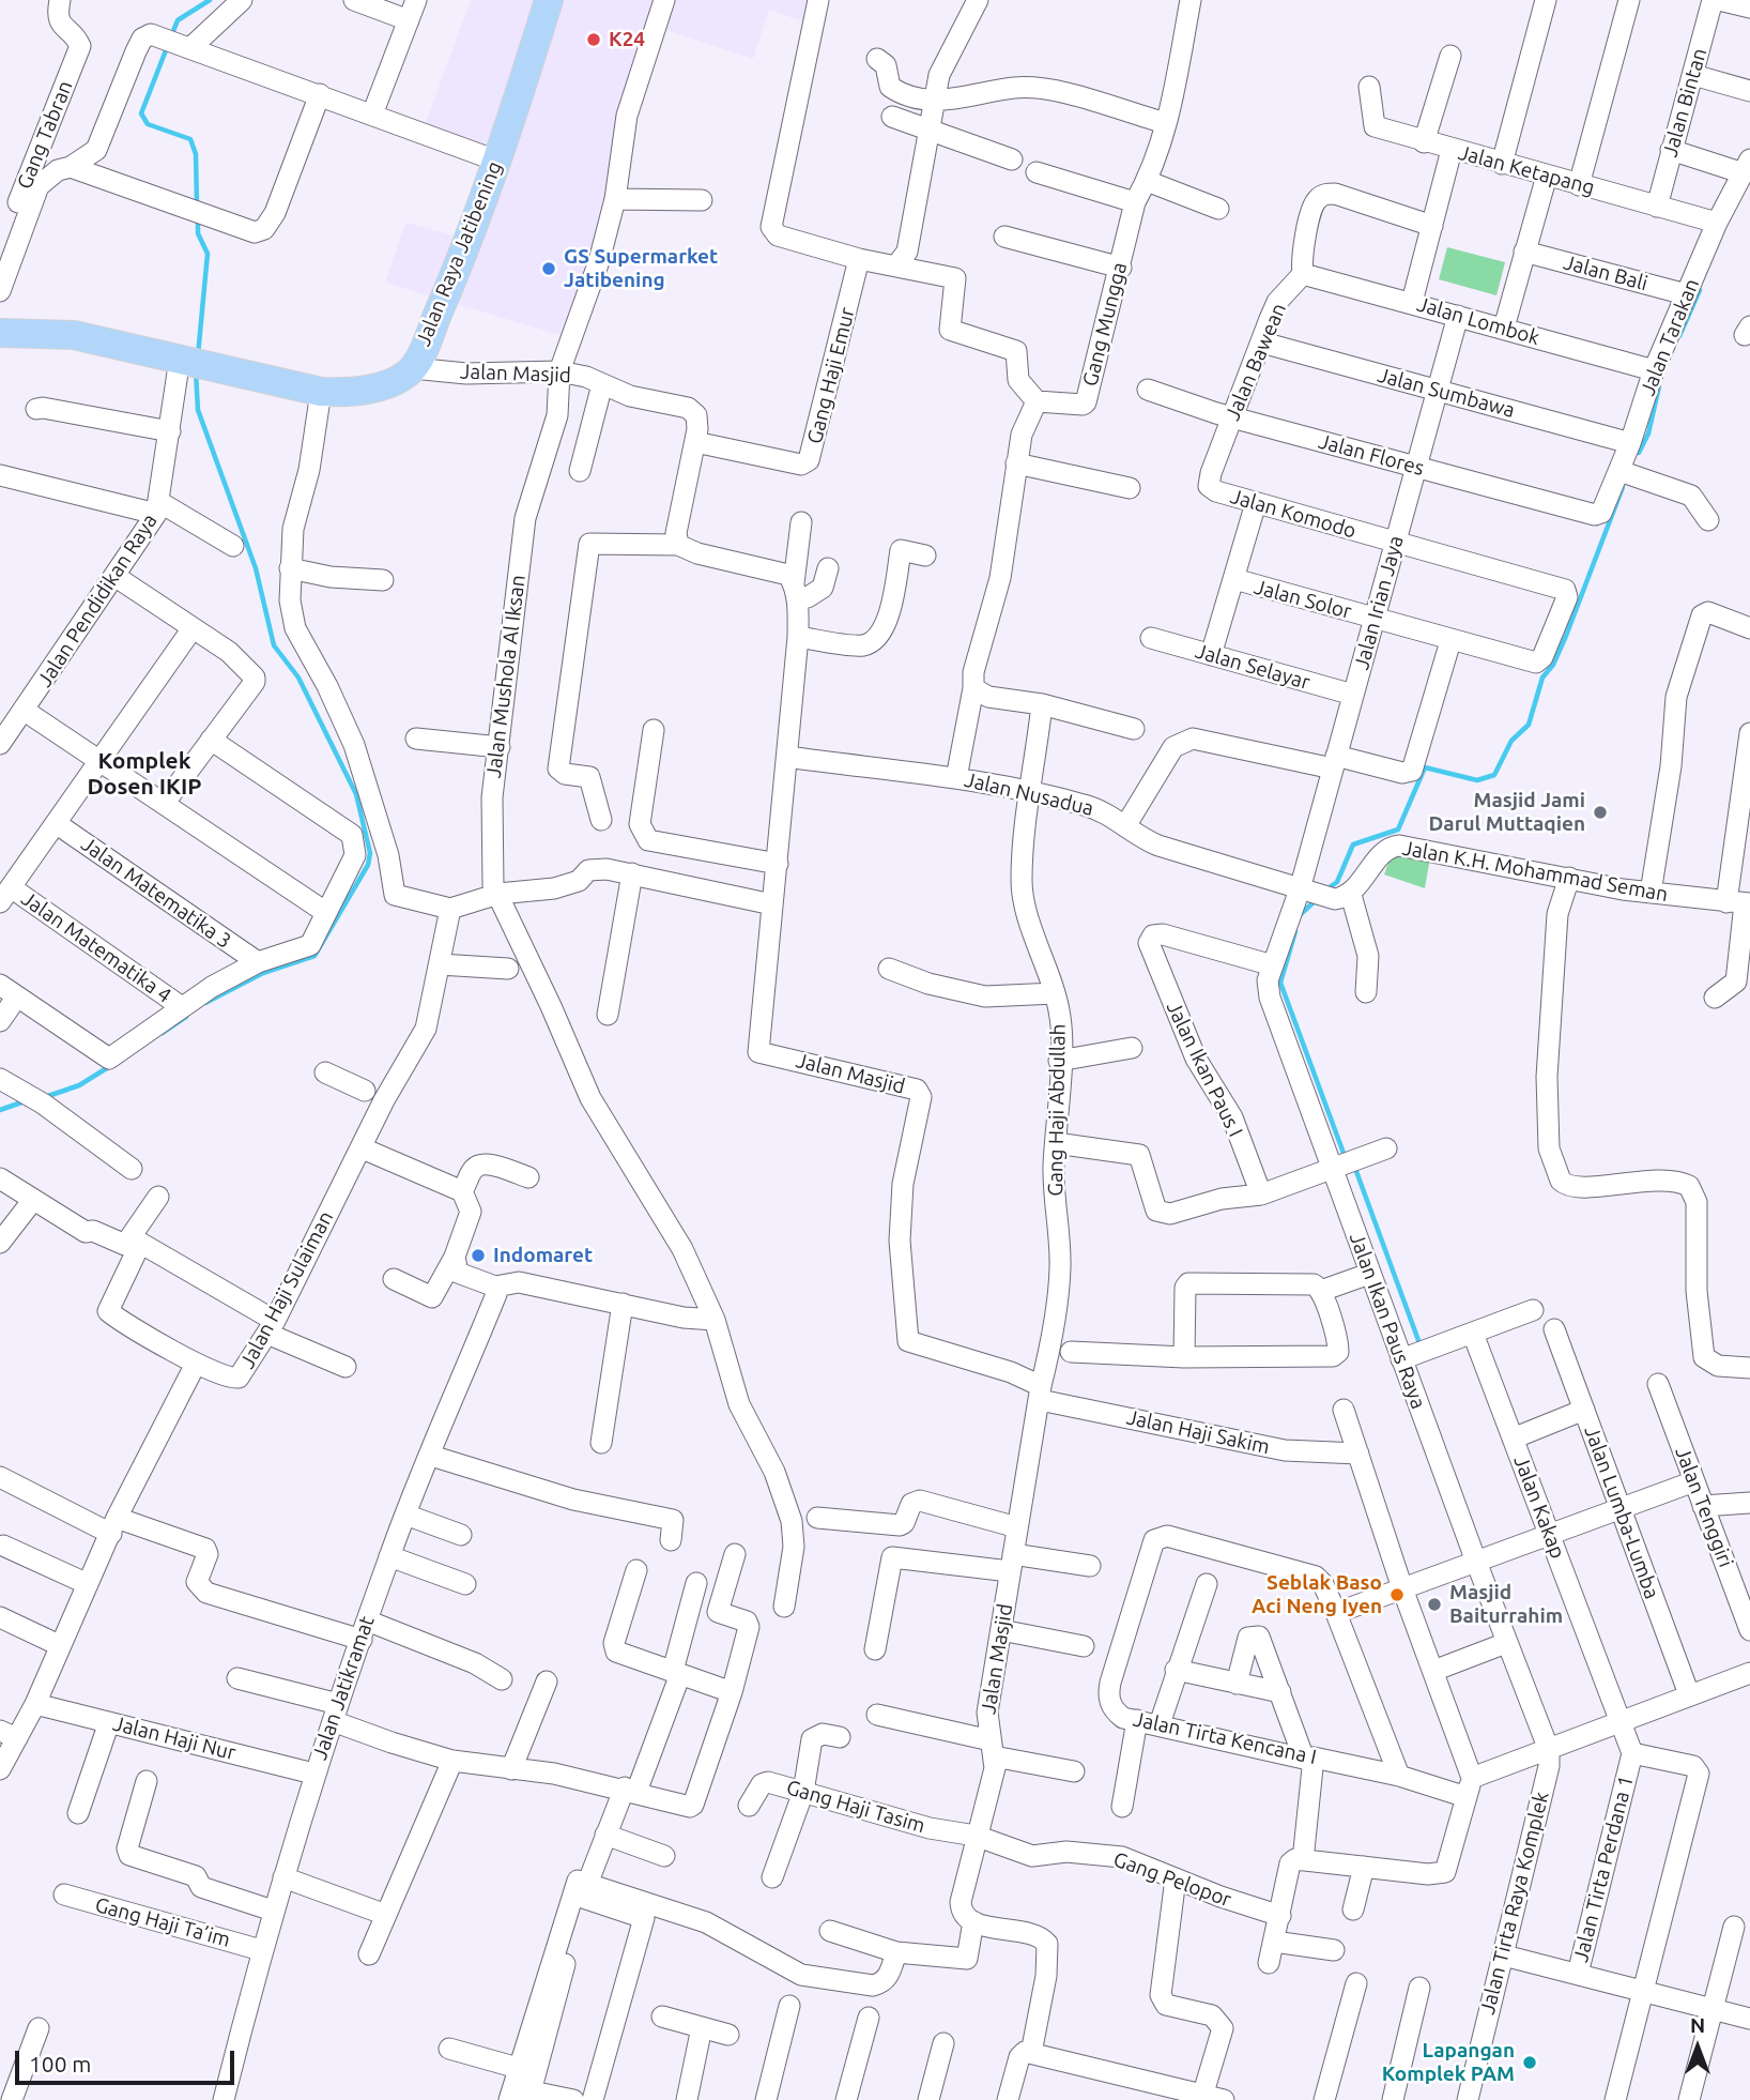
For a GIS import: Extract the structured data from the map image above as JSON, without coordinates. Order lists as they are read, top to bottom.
{
  "streets": {
    "main road": ["Jalan Raya Jatibening"],
    "street": [
      "Jalan Bintan",
      "Gang Tabran",
      "Jalan Ketapang",
      "Jalan Bali",
      "Jalan Lombok",
      "Gang Mungga",
      "Jalan Tarakan",
      "Jalan Bawean",
      "Jalan Masjid",
      "Gang Haji Emur",
      "Jalan Sumbawa",
      "Jalan Flores",
      "Jalan Komodo",
      "Jalan Solor",
      "Jalan Pendidikan Raya",
      "Jalan Irian Jaya",
      "Jalan Selayar",
      "Jalan Mushola Al Iksan",
      "Jalan Nusadua",
      "Jalan K.H. Mohammad Seman",
      "Jalan Matematika 3",
      "Jalan Matematika 4",
      "Jalan Ikan Paus I",
      "Gang Haji Abdullah",
      "Jalan Haji Sulaiman",
      "Jalan Ikan Paus Raya",
      "Jalan Haji Sakim",
      "Jalan Kakap",
      "Jalan Tenggiri",
      "Jalan Lumba-Lumba",
      "Jalan Jatikramat",
      "Jalan Haji Nur",
      "Jalan Tirta Kencana I",
      "Gang Haji Tasim",
      "Jalan Tirta Perdana 1",
      "Gang Pelopor",
      "Jalan Tirta Raya Komplek",
      "Gang Haji Ta’im"
    ]
  },
  "crossings": [
    ["Jalan Bintan", "Jalan Ketapang"],
    ["Jalan Ketapang", "Jalan Tarakan"],
    ["Jalan Raya Jatibening", "Jalan Masjid"],
    ["Jalan Raya Jatibening", "Jalan Pendidikan Raya"],
    ["Jalan Bali", "Jalan Tarakan"],
    ["Jalan Lombok", "Jalan Tarakan"],
    ["Jalan Lombok", "Jalan Bawean"],
    ["Jalan Lombok", "Jalan Irian Jaya"],
    ["Jalan Tarakan", "Jalan Sumbawa"],
    ["Jalan Tarakan", "Jalan Flores"],
    ["Jalan Bawean", "Jalan Sumbawa"],
    ["Jalan Bawean", "Jalan Flores"],
    ["Jalan Bawean", "Jalan Komodo"],
    ["Jalan Masjid", "Gang Haji Emur"],
    ["Jalan Masjid", "Jalan Mushola Al Iksan"],
    ["Jalan Masjid", "Jalan Nusadua"],
    ["Jalan Masjid", "Gang Haji Abdullah"],
    ["Jalan Masjid", "Jalan Haji Sakim"],
    ["Jalan Masjid", "Gang Haji Tasim"],
    ["Jalan Masjid", "Gang Pelopor"],
    ["Jalan Sumbawa", "Jalan Irian Jaya"],
    ["Jalan Flores", "Jalan Irian Jaya"],
    ["Jalan Komodo", "Jalan Solor"],
    ["Jalan Komodo", "Jalan Irian Jaya"],
    ["Jalan Solor", "Jalan Irian Jaya"],
    ["Jalan Irian Jaya", "Jalan Selayar"],
    ["Jalan Irian Jaya", "Jalan Nusadua"],
    ["Jalan Irian Jaya", "Jalan Ikan Paus Raya"],
    ["Jalan Nusadua", "Gang Haji Abdullah"],
    ["Jalan Nusadua", "Jalan Ikan Paus Raya"],
    ["Jalan Ikan Paus I", "Jalan Ikan Paus Raya"],
    ["Gang Haji Abdullah", "Jalan Haji Sakim"],
    ["Jalan Ikan Paus Raya", "Jalan Tirta Raya Komplek"],
    ["Jalan Kakap", "Jalan Tirta Perdana 1"],
    ["Jalan Jatikramat", "Jalan Haji Nur"],
    ["Jalan Jatikramat", "Gang Haji Ta’im"],
    ["Gang Haji Tasim", "Gang Pelopor"]
  ],
  "districts": ["Komplek Dosen IKIP"],
  "places": [
    "K24",
    "GS Supermarket Jatibening",
    "Masjid Jami Darul Muttaqien",
    "Indomaret",
    "Seblak Baso Aci Neng Iyen",
    "Masjid Baiturrahim",
    "Lapangan Komplek PAM"
  ],
  "scale_bar": "100 m",
  "north": "top"
}
